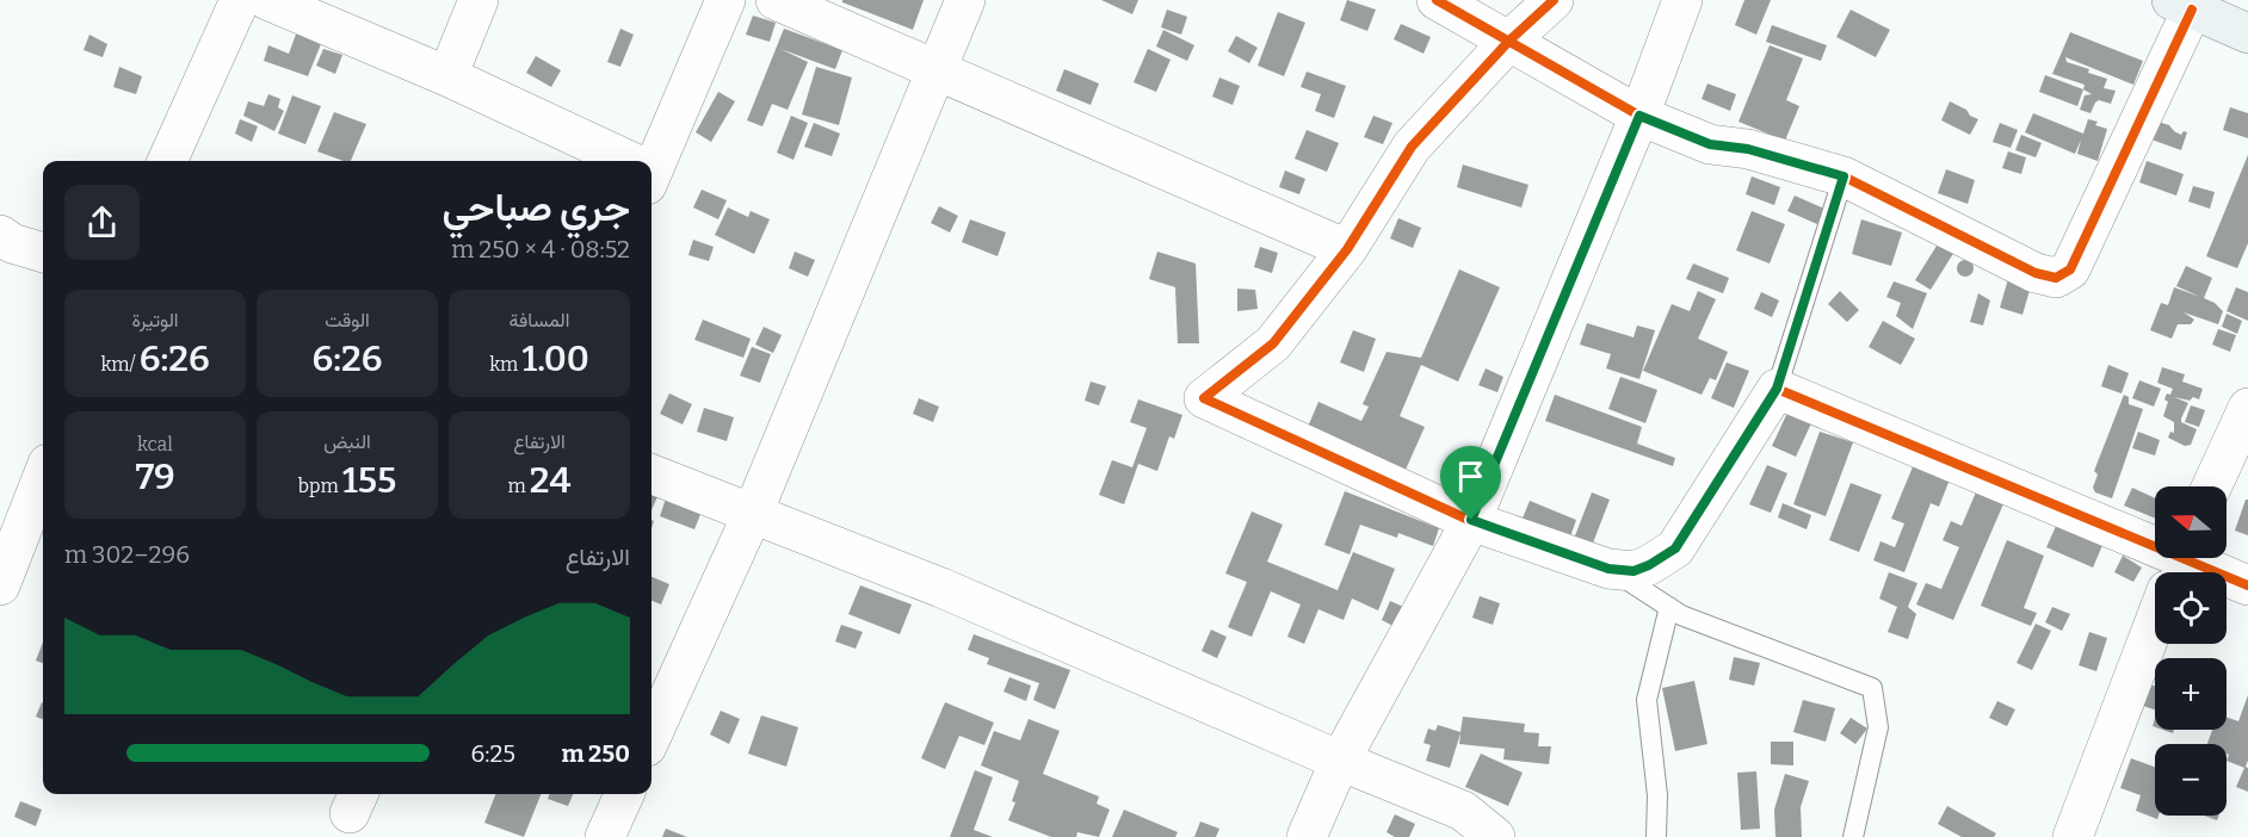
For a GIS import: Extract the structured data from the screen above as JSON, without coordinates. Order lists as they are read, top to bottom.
{
  "north": "left",
  "page": {
    "heading": ["جري صباحي", "08:52 · 4 × 250 m"],
    "stats": [
      ["المسافة", "1.00 km"],
      ["الوقت", "6:26"],
      ["الوتيرة", "6:26 /km"],
      ["الارتفاع", "24 m"],
      ["النبض", "155 bpm"],
      ["kcal", "79"]
    ],
    "map_buttons": ["+", "−"],
    "chart": ["الارتفاع", "296–302 m"],
    "list": [
      {
        "name": "250 m",
        "note": "6:25"
      }
    ]
  }
}
